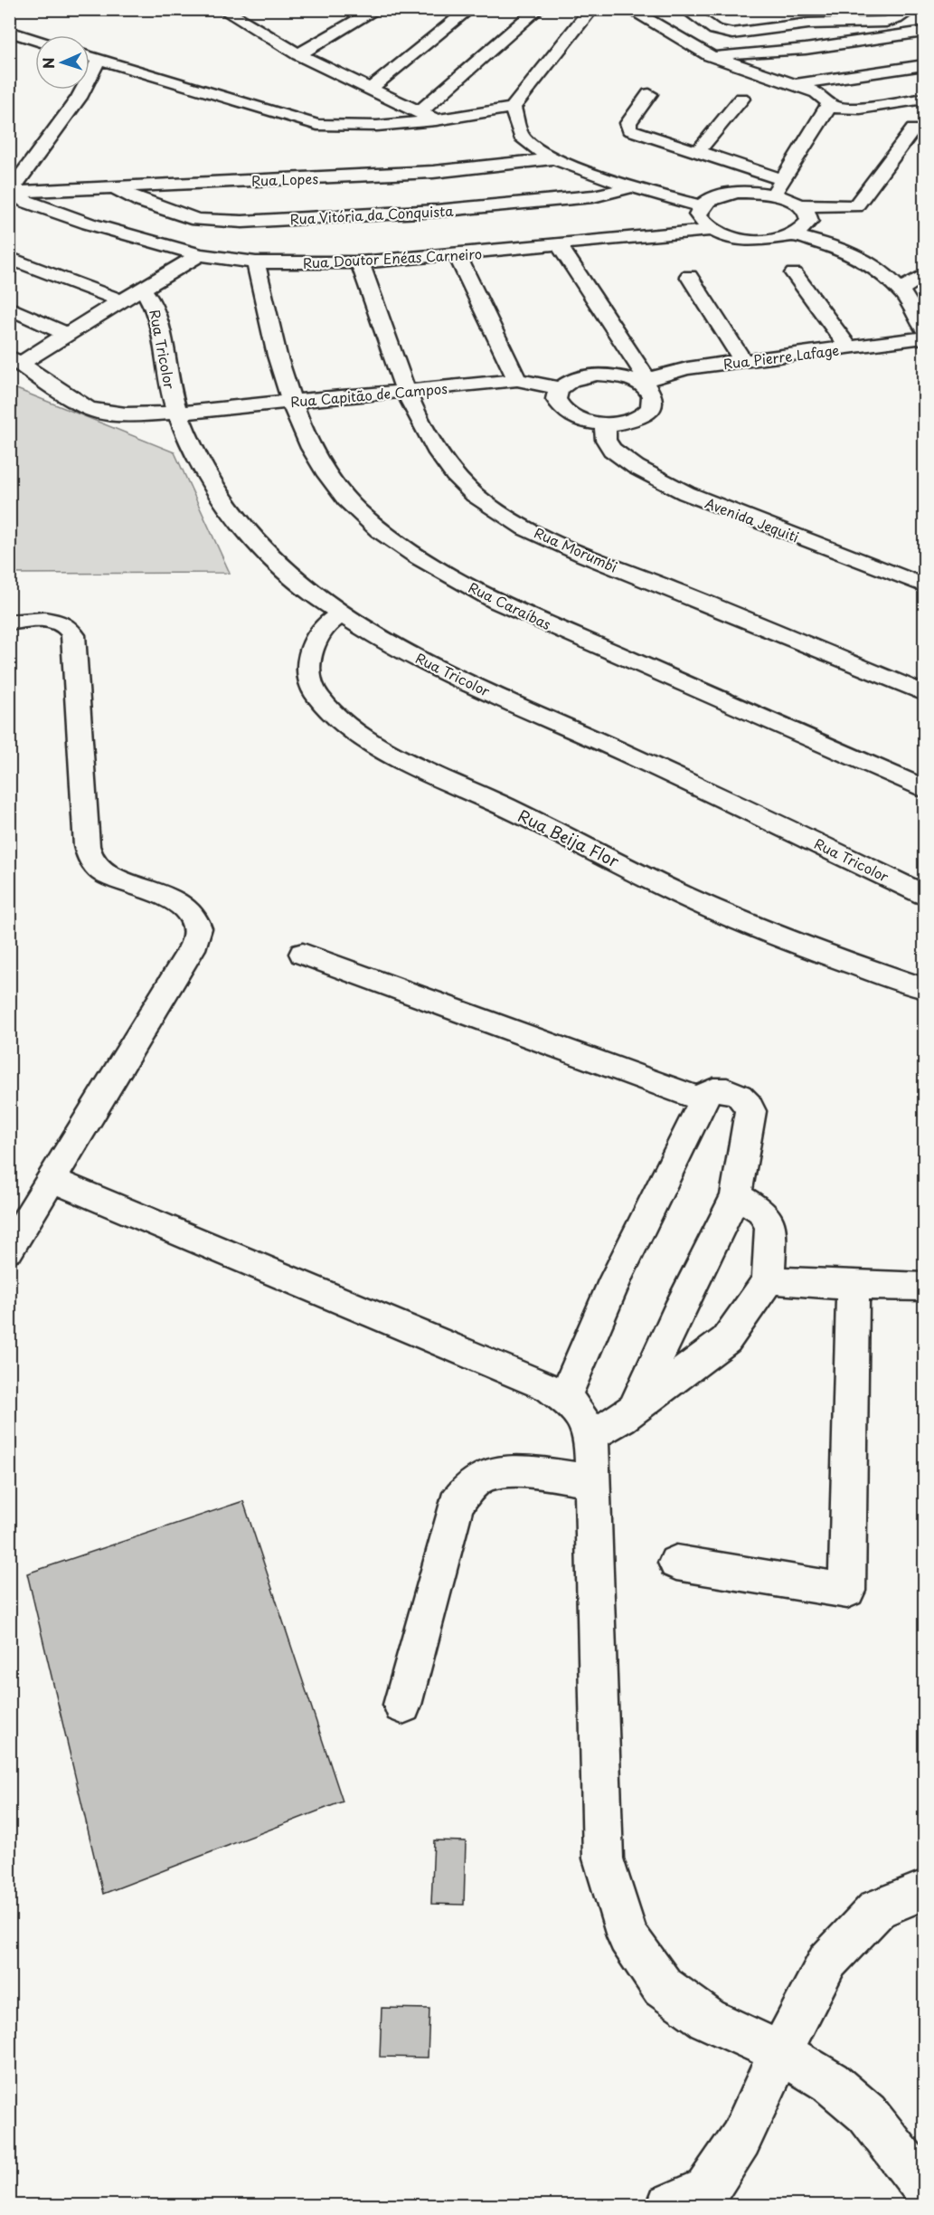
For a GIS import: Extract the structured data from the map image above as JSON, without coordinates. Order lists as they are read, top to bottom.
{
  "streets": {
    "street": [
      "Rua Lopes",
      "Rua Vitória da Conquista",
      "Rua Doutor Enéas Carneiro",
      "Rua Tricolor",
      "Rua Pierre Lafage",
      "Rua Capitão de Campos",
      "Avenida Jequiti",
      "Rua Morumbi",
      "Rua Caraíbas",
      "Rua Beija Flor"
    ]
  },
  "crossings": [
    ["Rua Lopes", "Rua Vitória da Conquista"],
    ["Rua Lopes", "Rua Doutor Enéas Carneiro"],
    ["Rua Doutor Enéas Carneiro", "Rua Morumbi"],
    ["Rua Doutor Enéas Carneiro", "Rua Caraíbas"],
    ["Rua Tricolor", "Rua Capitão de Campos"],
    ["Rua Tricolor", "Rua Beija Flor"],
    ["Rua Capitão de Campos", "Rua Morumbi"],
    ["Rua Capitão de Campos", "Rua Caraíbas"]
  ],
  "north": "left"
}
